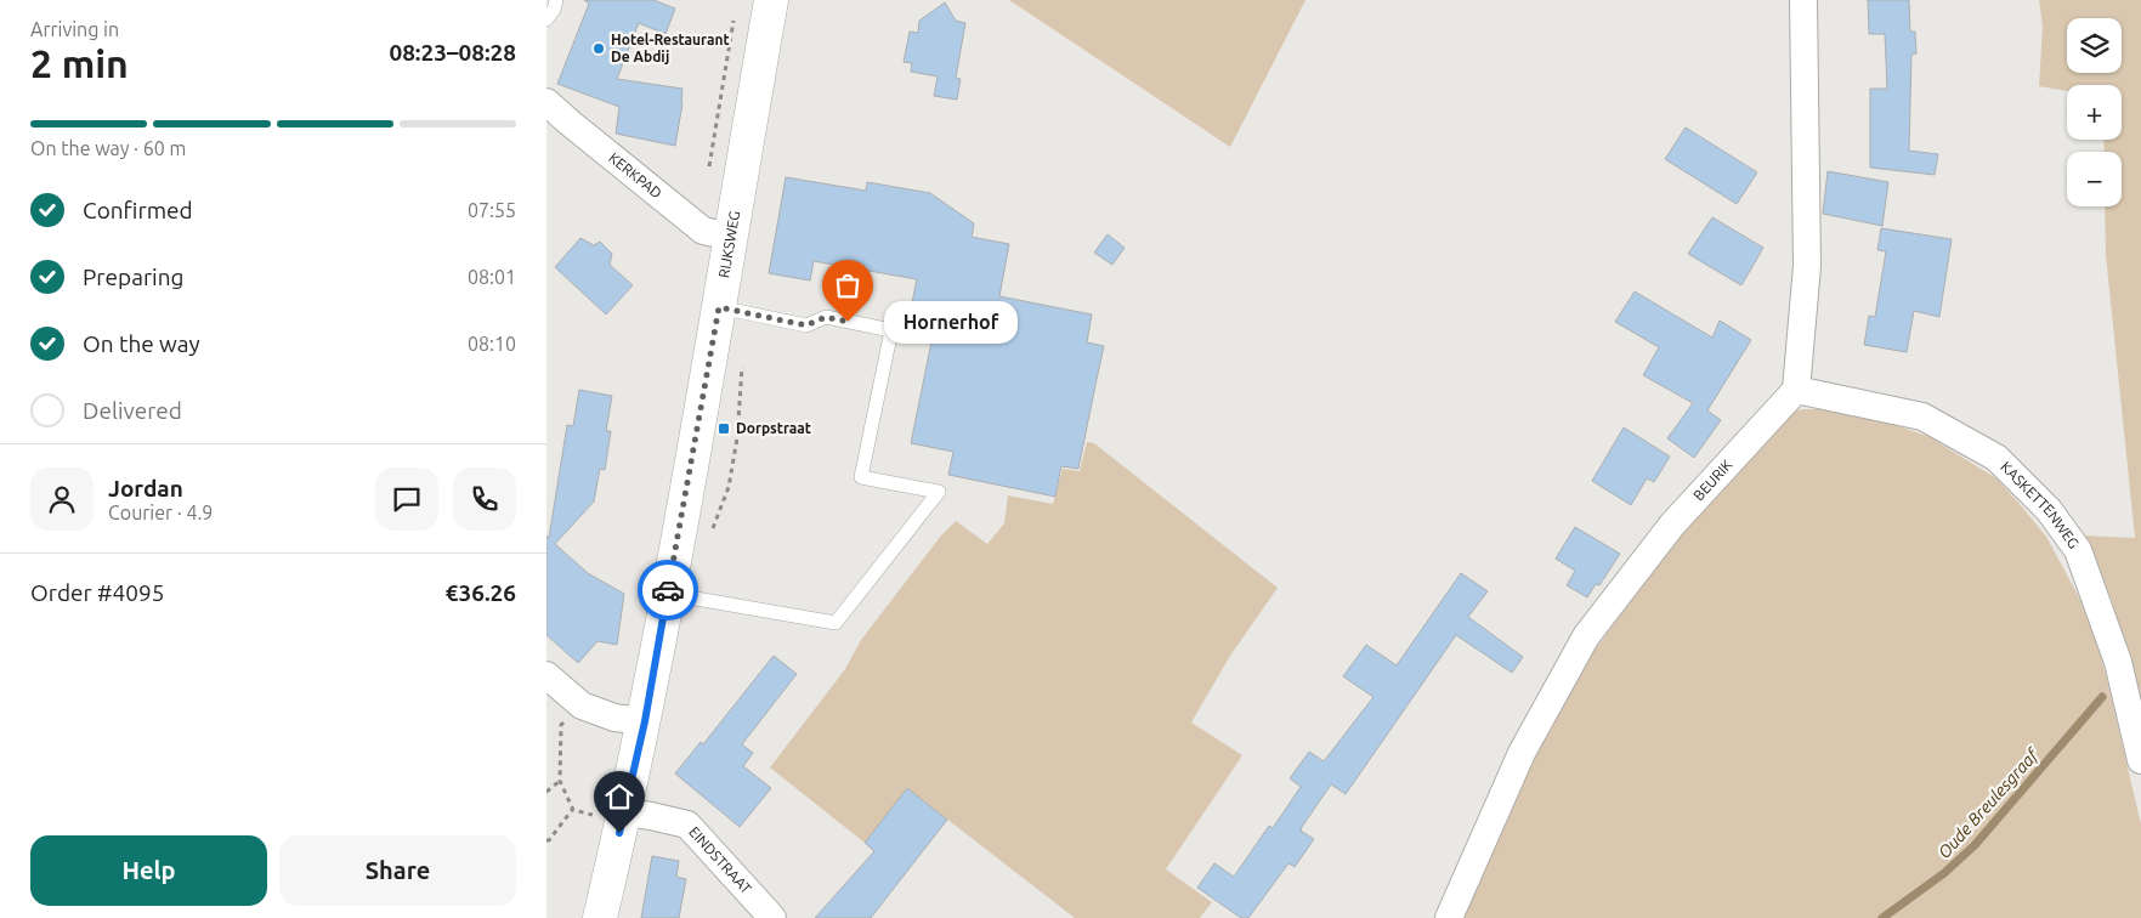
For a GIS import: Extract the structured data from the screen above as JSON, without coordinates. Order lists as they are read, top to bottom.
{
  "streets": {
    "main road": ["RIJKSWEG"],
    "street": [
      "KERKPAD",
      "BEURIK",
      "KASKETTENWEG",
      "EINDSTRAAT"
    ]
  },
  "crossings": [
    ["KERKPAD", "RIJKSWEG"],
    ["RIJKSWEG", "EINDSTRAAT"],
    ["BEURIK", "KASKETTENWEG"]
  ],
  "water": ["Oude Breulesgraaf"],
  "places": {
    "other": ["Hotel-Restaurant De Abdij", "Hornerhof"],
    "transit": ["Dorpstraat"]
  },
  "page": {
    "heading": ["2 min", "Arriving in", "08:23–08:28"],
    "panel": [
      "Jordan",
      "Courier · 4.9",
      "Order #4095",
      "€36.26"
    ],
    "map_buttons": ["+", "−"],
    "bar": "On the way · 60 m",
    "list": [
      ["Confirmed", "07:55"],
      ["Preparing", "08:01"],
      ["On the way", "08:10"],
      "Delivered"
    ],
    "bubble": "Hornerhof",
    "buttons": ["Help", "Share"]
  }
}
